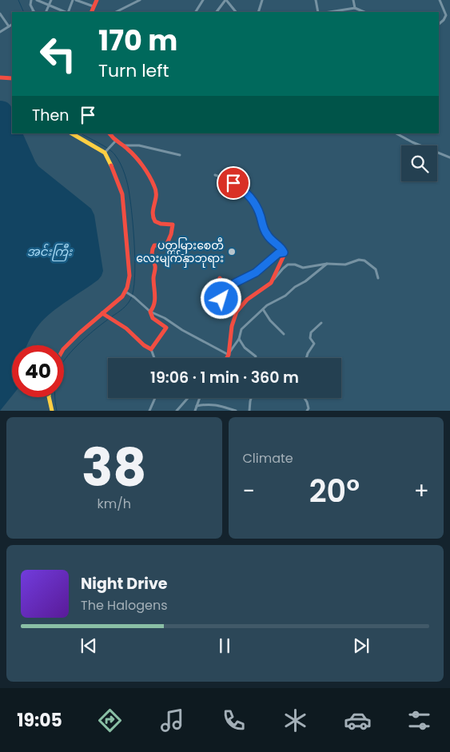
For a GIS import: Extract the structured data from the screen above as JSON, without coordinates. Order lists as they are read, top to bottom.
{
  "water": ["အင်းကြီး"],
  "places": ["ပတ္တမြား‌စေတီ‌ လေးမျက်နှာဘုရား"],
  "page": {
    "turn": ["170 m", "Turn left"],
    "then": "Then",
    "limit": "40",
    "trip": "19:06 · 1 min · 360 m",
    "tile": [
      ["38", "km/h"],
      "Climate"
    ],
    "heat": ["−", "20°", "+"],
    "song": ["Night Drive", "The Halogens"],
    "tabs": "19:05"
  }
}
